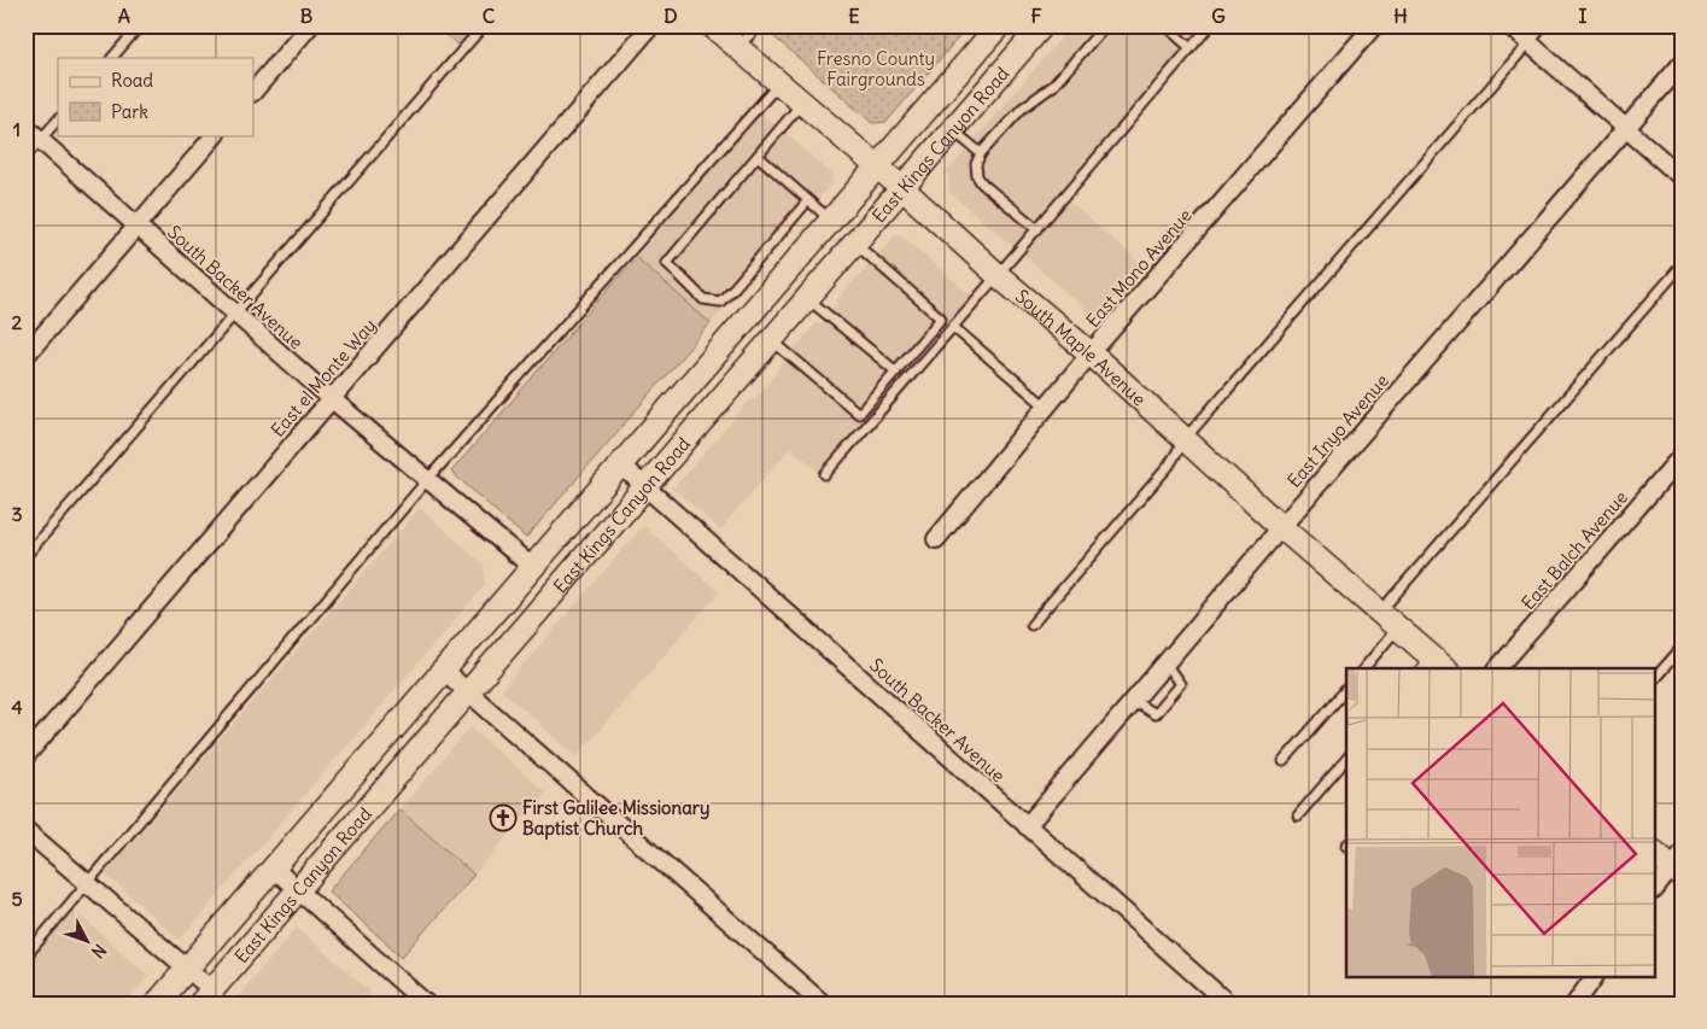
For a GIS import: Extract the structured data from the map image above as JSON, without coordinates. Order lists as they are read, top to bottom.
{
  "streets": {
    "main road": ["East Kings Canyon Road", "South Maple Avenue"],
    "street": [
      "East Mono Avenue",
      "South Backer Avenue",
      "East el Monte Way",
      "East Inyo Avenue",
      "East Balch Avenue"
    ]
  },
  "crossings": [
    ["East Kings Canyon Road", "South Backer Avenue"],
    ["East Kings Canyon Road", "South Maple Avenue"],
    ["East Mono Avenue", "South Maple Avenue"],
    ["South Backer Avenue", "East el Monte Way"],
    ["South Backer Avenue", "East Inyo Avenue"],
    ["South Maple Avenue", "East Inyo Avenue"]
  ],
  "parks": ["Fresno County Fairgrounds"],
  "places": {
    "church": ["First Galilee Missionary Baptist Church"]
  },
  "legend": ["Road", "Park"],
  "north": "bottom right",
  "grid": {
    "columns": [
      "A",
      "B",
      "C",
      "D",
      "E",
      "F",
      "G",
      "H",
      "I"
    ],
    "rows": [
      "1",
      "2",
      "3",
      "4",
      "5"
    ]
  }
}
